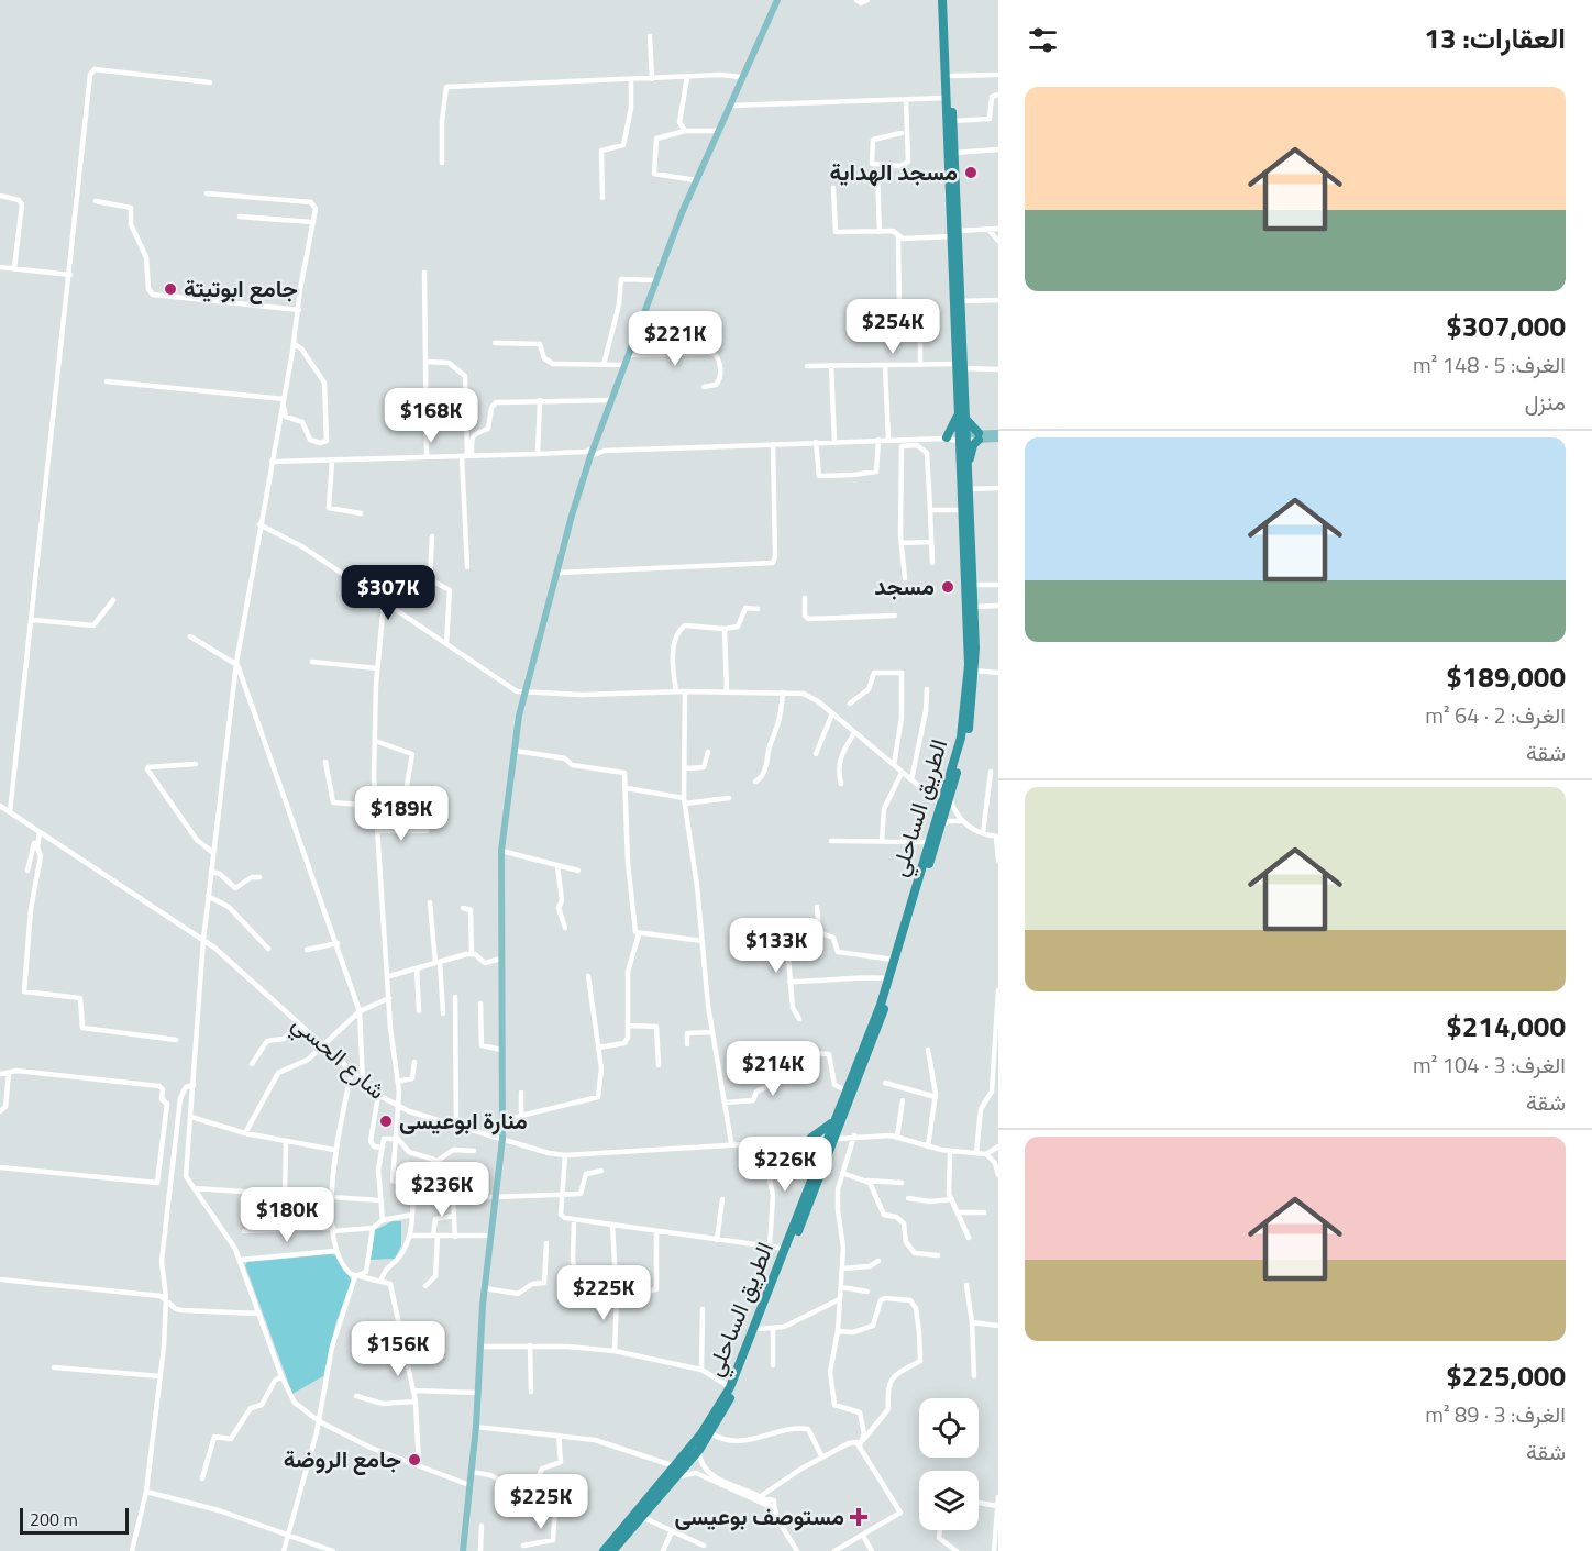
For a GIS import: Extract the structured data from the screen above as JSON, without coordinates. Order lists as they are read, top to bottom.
{
  "streets": {
    "highway": ["الطريق الساحلي"],
    "street": ["شارع الحسي"]
  },
  "crossings": [
    ["الطريق الساحلي", "شارع الحسي"]
  ],
  "places": {
    "other": [
      "مسجد الهداية",
      "جامع ابوتيتة",
      "مسجد",
      "منارة ابوعيسى",
      "جامع الروضة"
    ],
    "health": ["مستوصف بوعيسى"]
  },
  "scale_bar": "200 m",
  "page": {
    "heading": "العقارات: 13",
    "list": [
      {
        "name": "$307,000",
        "note": "الغرف: 5 · 148 m² · منزل"
      },
      {
        "name": "$189,000",
        "note": "الغرف: 2 · 64 m² · شقة"
      },
      {
        "name": "$214,000",
        "note": "الغرف: 3 · 104 m² · شقة"
      },
      {
        "name": "$225,000",
        "note": "الغرف: 3 · 89 m² · شقة"
      }
    ],
    "price": [
      "$254K",
      "$221K",
      "$168K",
      "$307K",
      "$189K",
      "$133K",
      "$214K",
      "$226K",
      "$236K",
      "$180K",
      "$225K",
      "$156K",
      "$225K"
    ],
    "scale": "200 m"
  }
}
